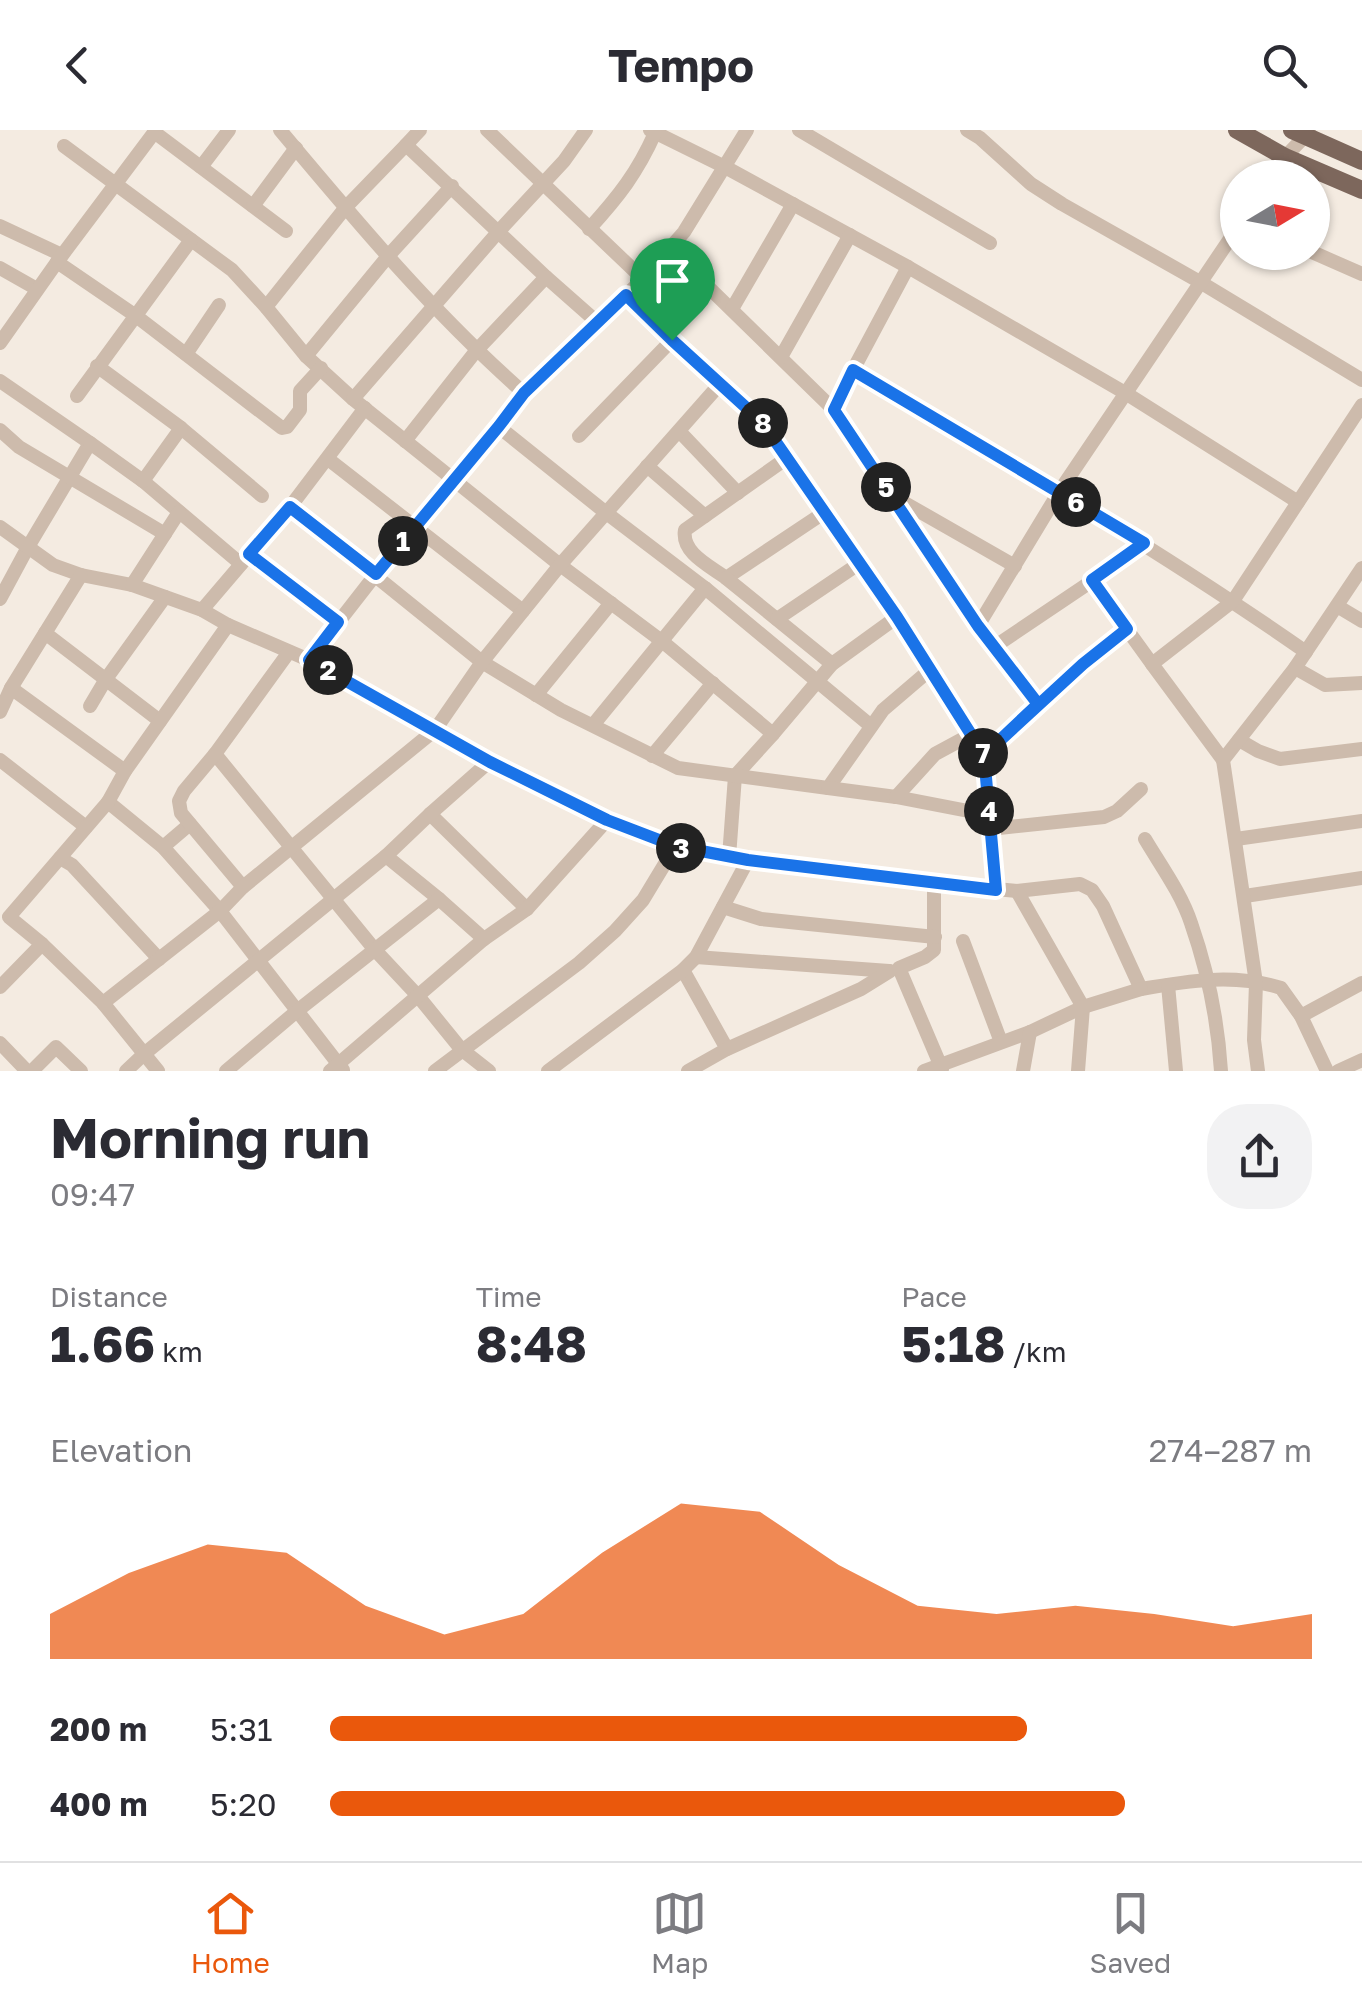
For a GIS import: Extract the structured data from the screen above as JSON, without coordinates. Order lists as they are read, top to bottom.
{
  "north": "right",
  "page": {
    "header": "Tempo",
    "pins": [
      "8",
      "5",
      "6",
      "1",
      "2",
      "7",
      "4",
      "3"
    ],
    "heading": ["Morning run", "09:47"],
    "stats": [
      ["Distance", "1.66 km"],
      ["Time", "8:48"],
      ["Pace", "5:18 /km"]
    ],
    "chart": ["Elevation", "274–287 m"],
    "list": [
      {
        "name": "200 m",
        "note": "5:31"
      },
      {
        "name": "400 m",
        "note": "5:20"
      }
    ],
    "tabs": ["Home", "Map", "Saved"]
  }
}
